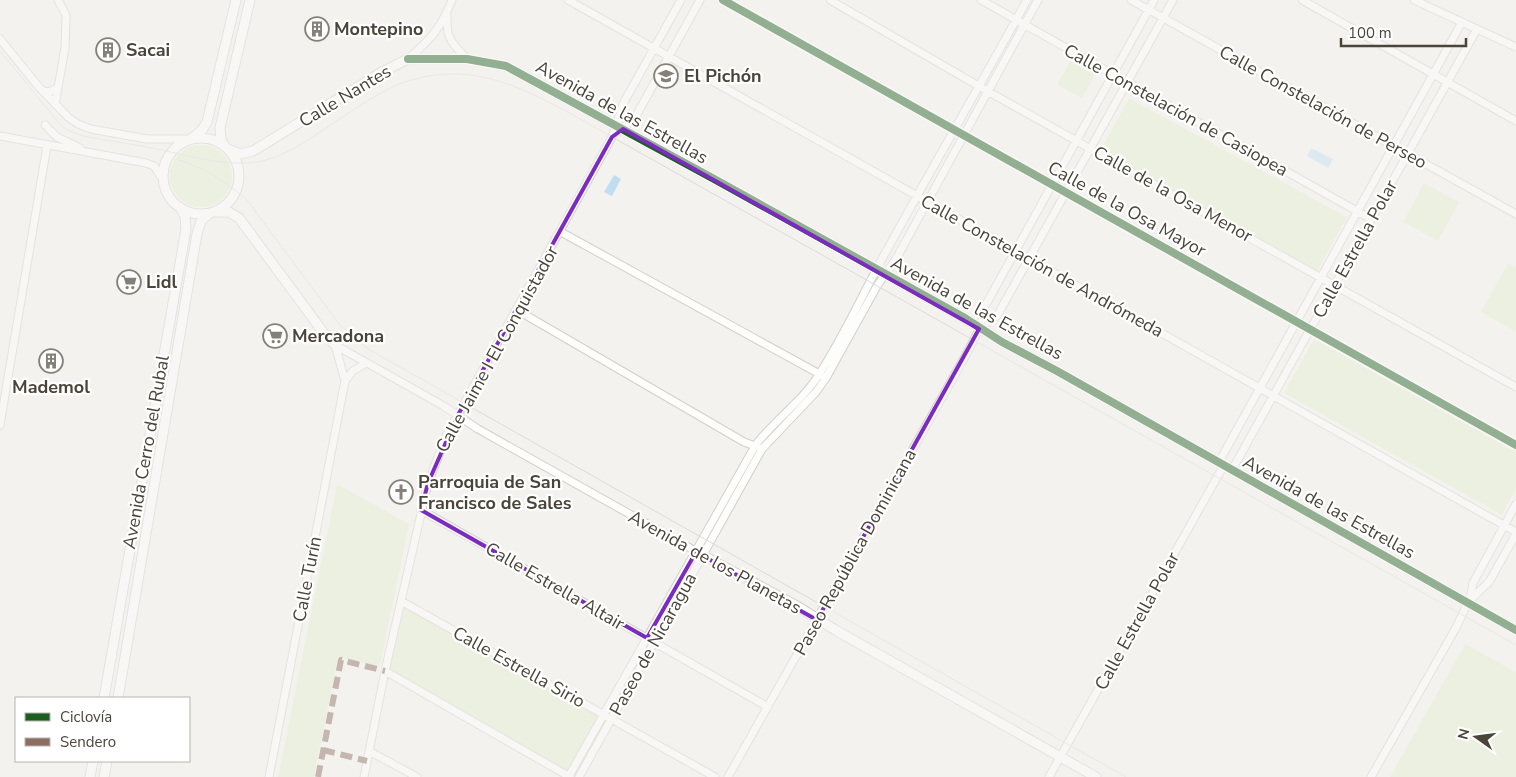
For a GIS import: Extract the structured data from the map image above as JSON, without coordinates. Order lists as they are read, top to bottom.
{
  "streets": {
    "street": [
      "Calle Nantes",
      "Calle Constelación de Perseo",
      "Calle Constelación de Casiopea",
      "Avenida de las Estrellas",
      "Calle de la Osa Menor",
      "Calle de la Osa Mayor",
      "Calle Estrella Polar",
      "Calle Constelación de Andrómeda",
      "Calle Jaime I El Conquistador",
      "Avenida Cerro del Rubal",
      "Paseo República Dominicana",
      "Avenida de los Planetas",
      "Calle Turín",
      "Calle Estrella Altair",
      "Paseo de Nicaragua",
      "Calle Estrella Sirio"
    ]
  },
  "crossings": [
    ["Calle Nantes", "Avenida de las Estrellas"],
    ["Calle Nantes", "Avenida Cerro del Rubal"],
    ["Calle Nantes", "Calle Turín"],
    ["Calle Constelación de Perseo", "Calle Estrella Polar"],
    ["Calle Constelación de Perseo", "Paseo República Dominicana"],
    ["Calle Constelación de Casiopea", "Calle Estrella Polar"],
    ["Calle Constelación de Casiopea", "Paseo República Dominicana"],
    ["Calle Constelación de Casiopea", "Paseo de Nicaragua"],
    ["Avenida de las Estrellas", "Calle Estrella Polar"],
    ["Avenida de las Estrellas", "Calle Jaime I El Conquistador"],
    ["Avenida de las Estrellas", "Paseo República Dominicana"],
    ["Avenida de las Estrellas", "Paseo de Nicaragua"],
    ["Calle de la Osa Menor", "Calle Estrella Polar"],
    ["Calle de la Osa Menor", "Paseo República Dominicana"],
    ["Calle de la Osa Menor", "Paseo de Nicaragua"],
    ["Calle de la Osa Mayor", "Calle Estrella Polar"],
    ["Calle de la Osa Mayor", "Paseo República Dominicana"],
    ["Calle de la Osa Mayor", "Paseo de Nicaragua"],
    ["Calle Estrella Polar", "Calle Constelación de Andrómeda"],
    ["Calle Estrella Polar", "Avenida de los Planetas"],
    ["Calle Constelación de Andrómeda", "Calle Jaime I El Conquistador"],
    ["Calle Constelación de Andrómeda", "Paseo República Dominicana"],
    ["Calle Constelación de Andrómeda", "Paseo de Nicaragua"],
    ["Calle Jaime I El Conquistador", "Avenida de los Planetas"],
    ["Calle Jaime I El Conquistador", "Calle Estrella Altair"],
    ["Calle Jaime I El Conquistador", "Calle Estrella Sirio"],
    ["Avenida Cerro del Rubal", "Calle Turín"],
    ["Paseo República Dominicana", "Avenida de los Planetas"],
    ["Paseo República Dominicana", "Calle Estrella Altair"],
    ["Avenida de los Planetas", "Calle Turín"],
    ["Avenida de los Planetas", "Paseo de Nicaragua"],
    ["Calle Estrella Altair", "Paseo de Nicaragua"],
    ["Paseo de Nicaragua", "Calle Estrella Sirio"]
  ],
  "places": {
    "building": ["Montepino", "Sacai", "Mademol"],
    "school or university": ["El Pichón"],
    "supermarket": ["Lidl", "Mercadona"],
    "church": ["Parroquia de San Francisco de Sales"]
  },
  "legend": ["Ciclovía", "Sendero"],
  "scale_bar": "100 m",
  "north": "left"
}
